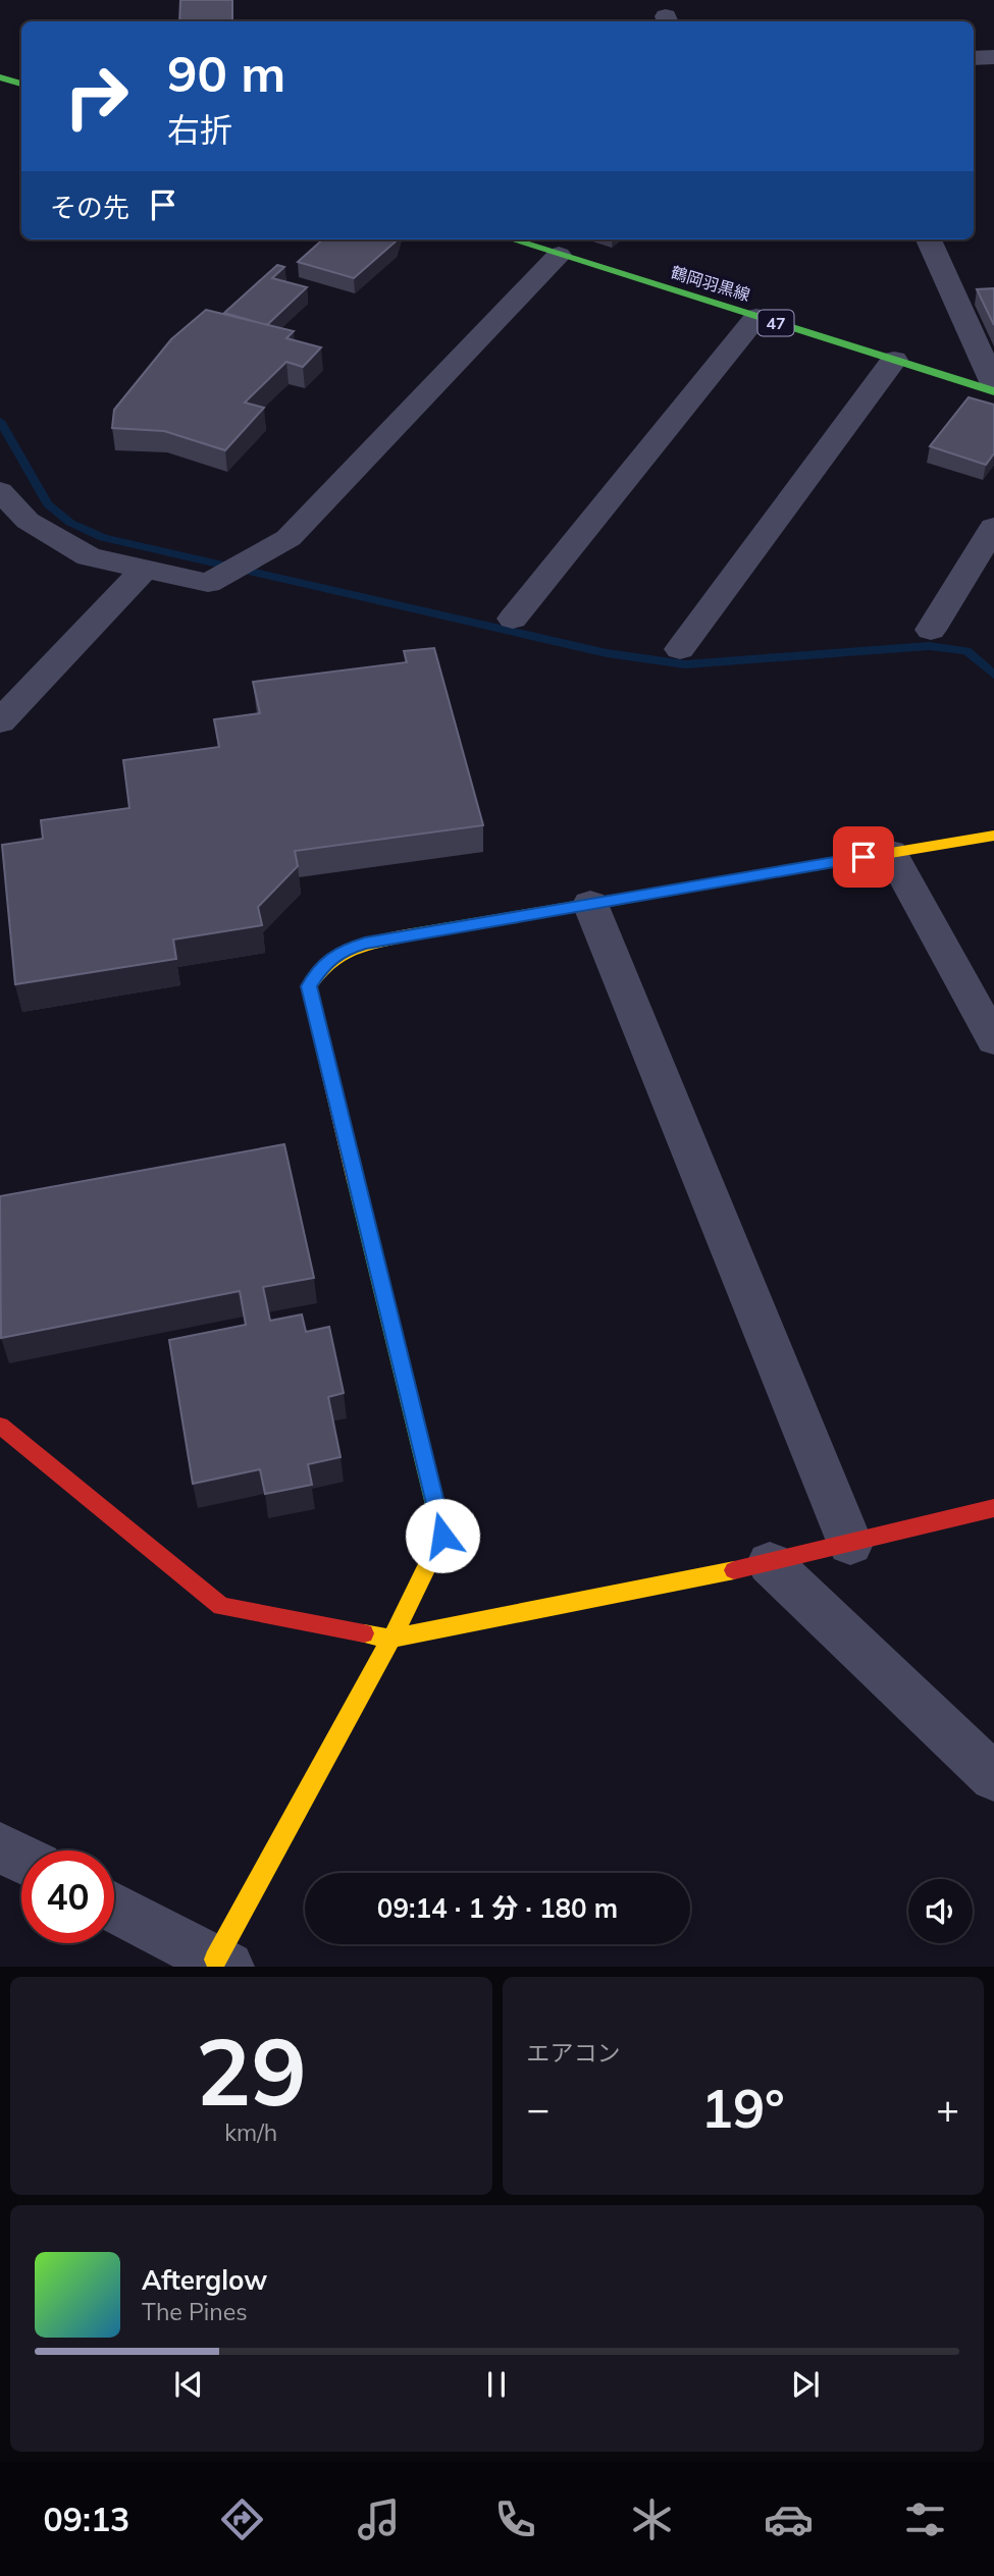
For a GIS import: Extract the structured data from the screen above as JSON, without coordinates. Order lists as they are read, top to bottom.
{
  "streets": {
    "street": ["鶴岡羽黒線", "47"]
  },
  "page": {
    "turn": ["90 m", "右折"],
    "then": "その先",
    "limit": "40",
    "trip": "09:14 · 1 分 · 180 m",
    "tile": [
      ["29", "km/h"],
      "エアコン"
    ],
    "heat": ["−", "19°", "+"],
    "song": ["Afterglow", "The Pines"],
    "tabs": "09:13"
  }
}
